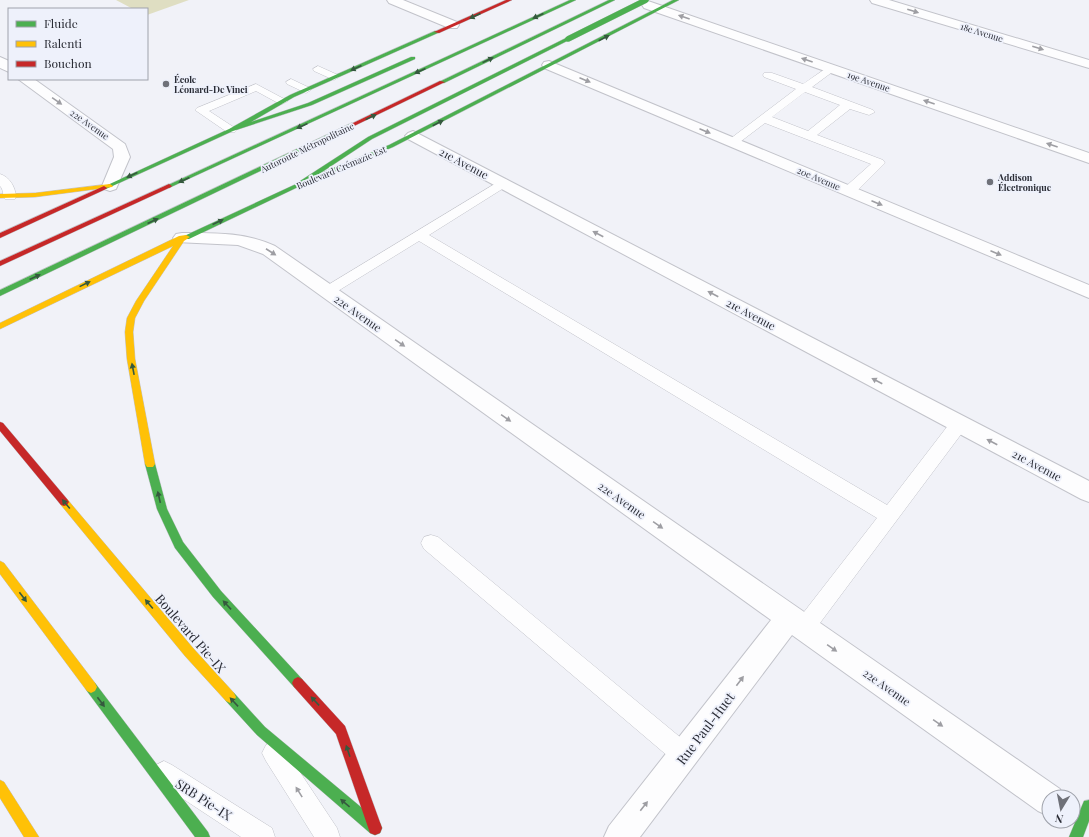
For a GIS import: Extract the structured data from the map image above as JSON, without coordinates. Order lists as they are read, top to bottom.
{
  "streets": {
    "main road": ["Autoroute Métropolitaine", "Boulevard Crémazie Est", "Boulevard Pie-IX"],
    "street": [
      "18e Avenue",
      "19e Avenue",
      "22e Avenue",
      "21e Avenue",
      "20e Avenue",
      "Rue Paul-Huet"
    ],
    "lane": ["SRB Pie-IX"]
  },
  "crossings": [
    ["19e Avenue", "Boulevard Crémazie Est"],
    ["22e Avenue", "Boulevard Crémazie Est"],
    ["22e Avenue", "Boulevard Pie-IX"],
    ["22e Avenue", "Rue Paul-Huet"],
    ["21e Avenue", "Boulevard Crémazie Est"],
    ["Boulevard Crémazie Est", "20e Avenue"],
    ["Boulevard Crémazie Est", "Boulevard Pie-IX"]
  ],
  "one_way": [
    "18e Avenue",
    "19e Avenue",
    "22e Avenue",
    "21e Avenue",
    "20e Avenue",
    "Rue Paul-Huet"
  ],
  "places": ["École Léonard-De Vinci", "Addison Électronique"],
  "legend": ["Fluide", "Ralenti", "Bouchon"],
  "north": "bottom"
}
